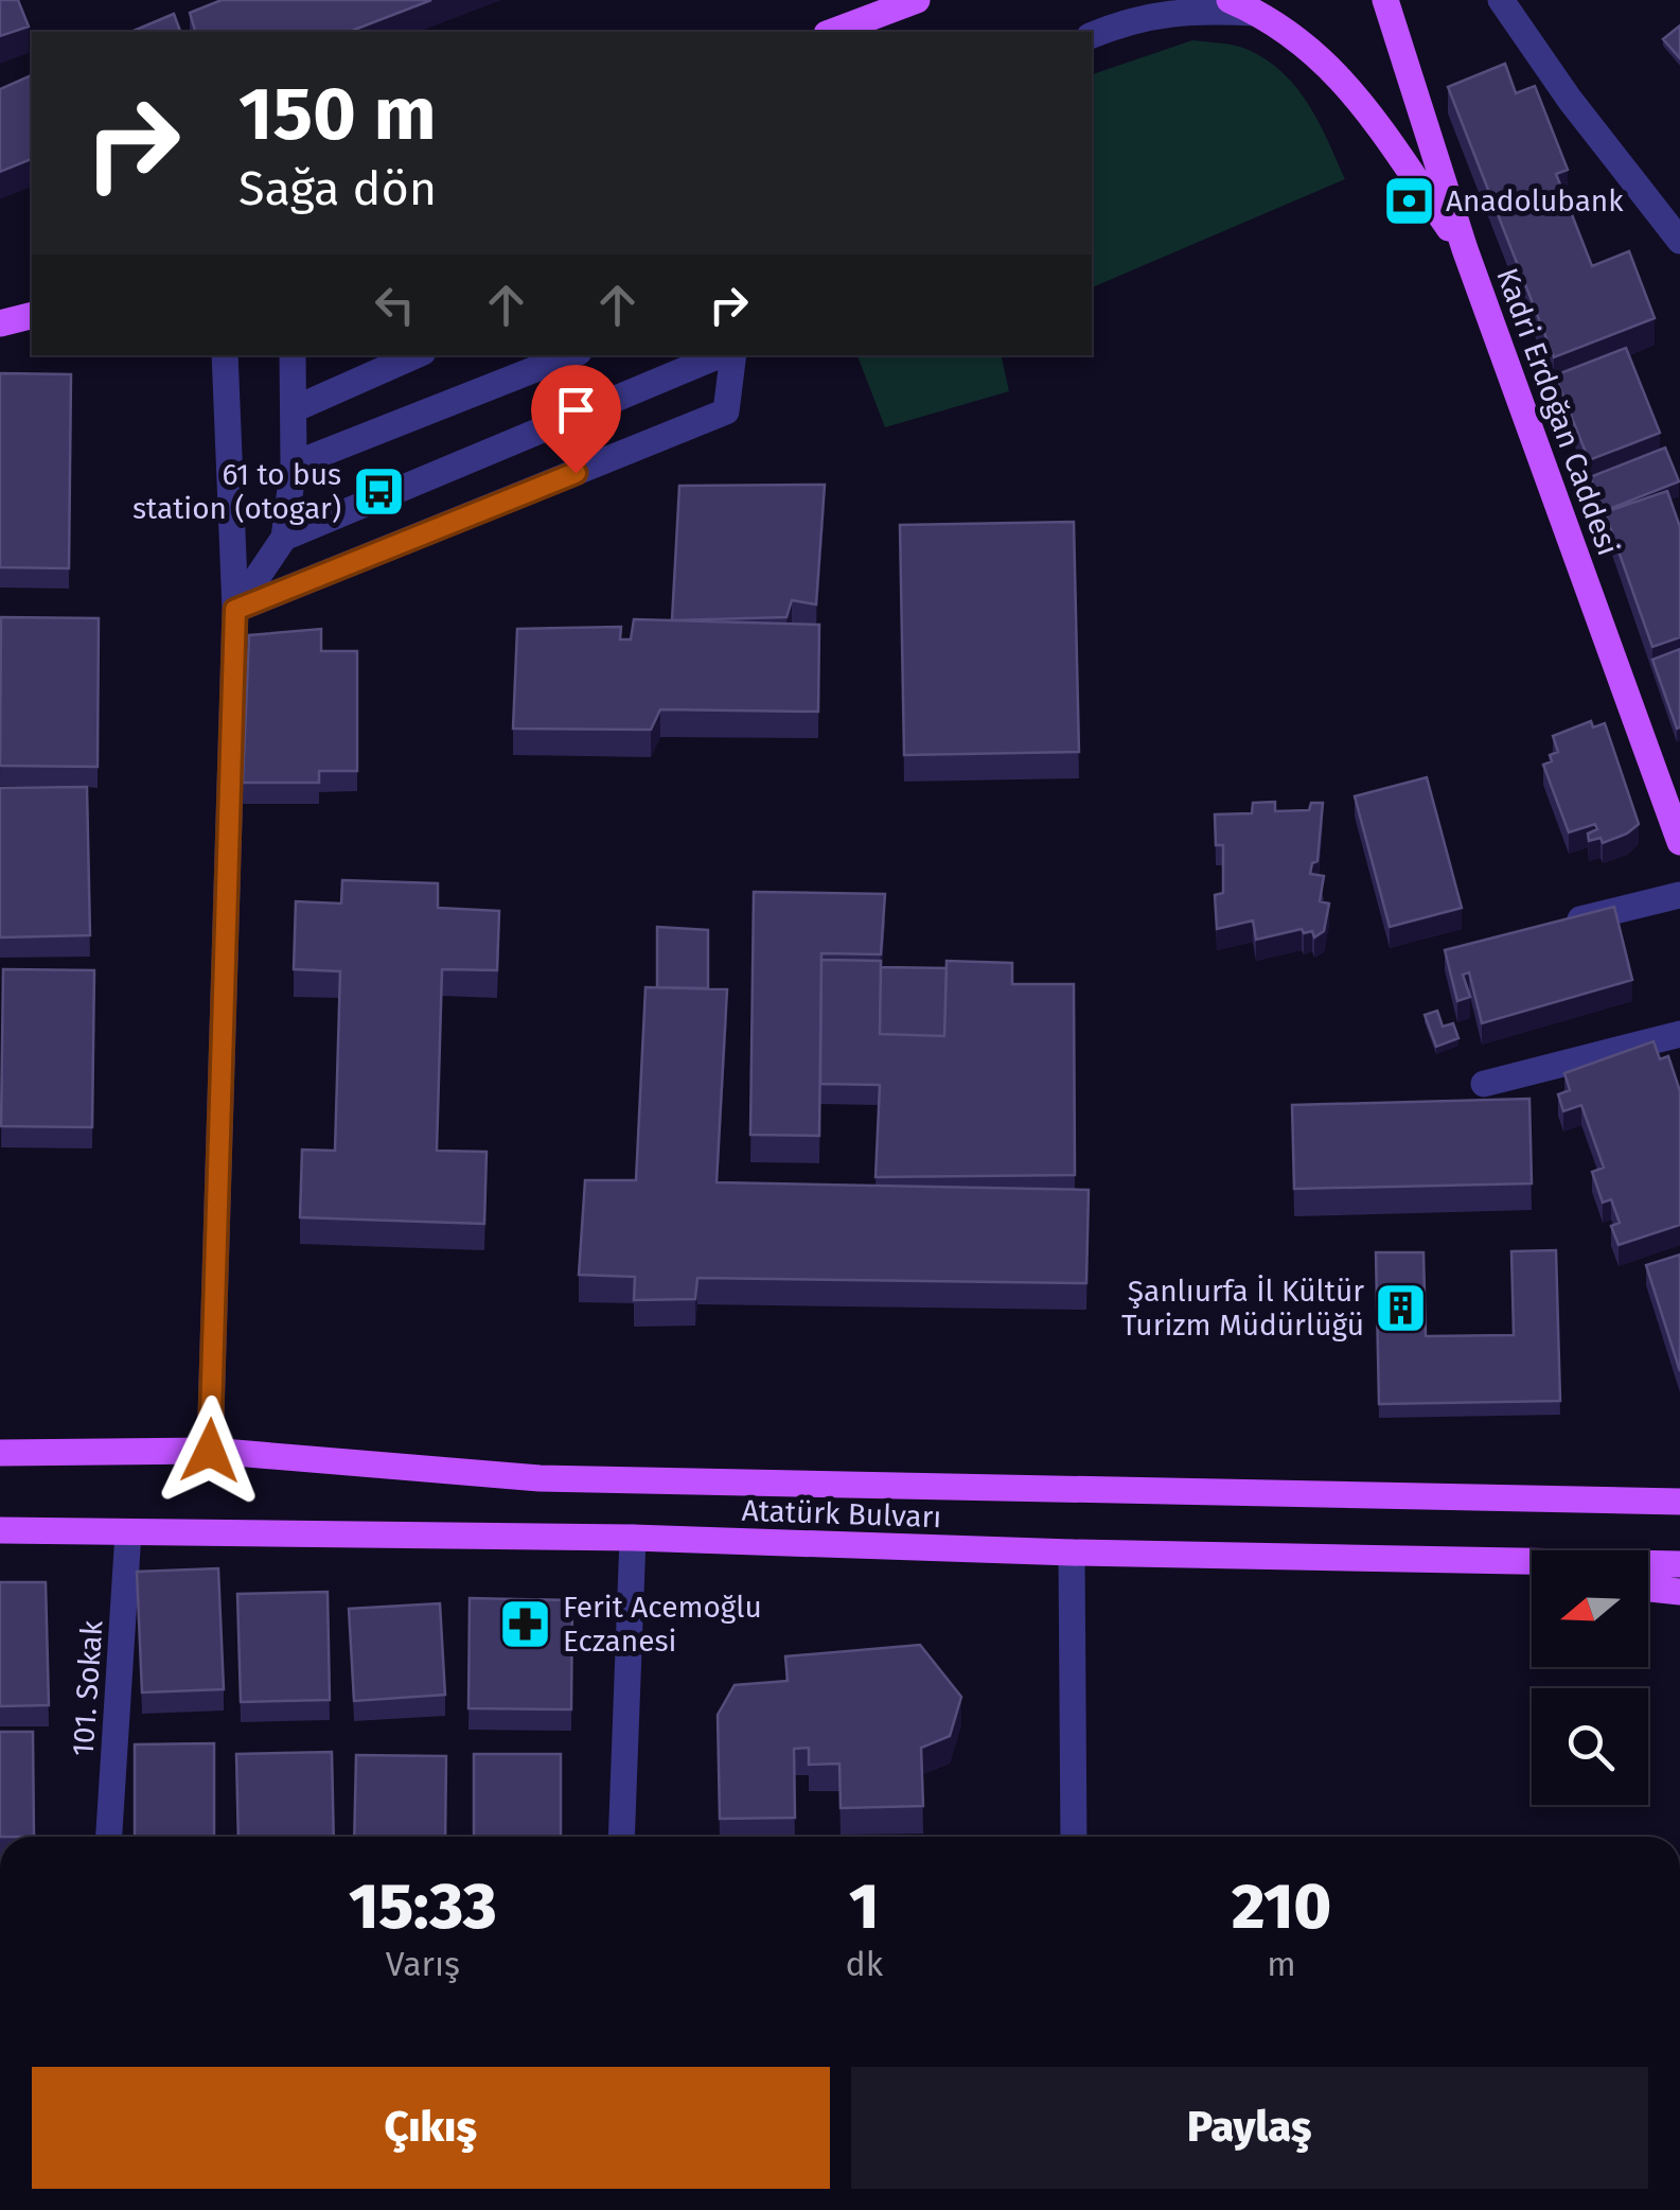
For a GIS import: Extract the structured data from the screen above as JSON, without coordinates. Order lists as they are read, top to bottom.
{
  "streets": {
    "main road": ["Kadri Erdoğan Caddesi", "Atatürk Bulvarı"],
    "street": ["101. Sokak"]
  },
  "crossings": [
    ["Atatürk Bulvarı", "101. Sokak"]
  ],
  "places": {
    "bank": ["Anadolubank"],
    "bus stop": ["61 to bus station (otogar)"],
    "building": ["Şanlıurfa İl Kültür Turizm Müdürlüğü"],
    "pharmacy": ["Ferit Acemoğlu Eczanesi"]
  },
  "north": "left",
  "page": {
    "turn": ["150 m", "Sağa dön"],
    "eta": [
      "15:33",
      "Varış",
      "1",
      "dk",
      "210",
      "m"
    ],
    "buttons": ["Çıkış", "Paylaş"]
  }
}
